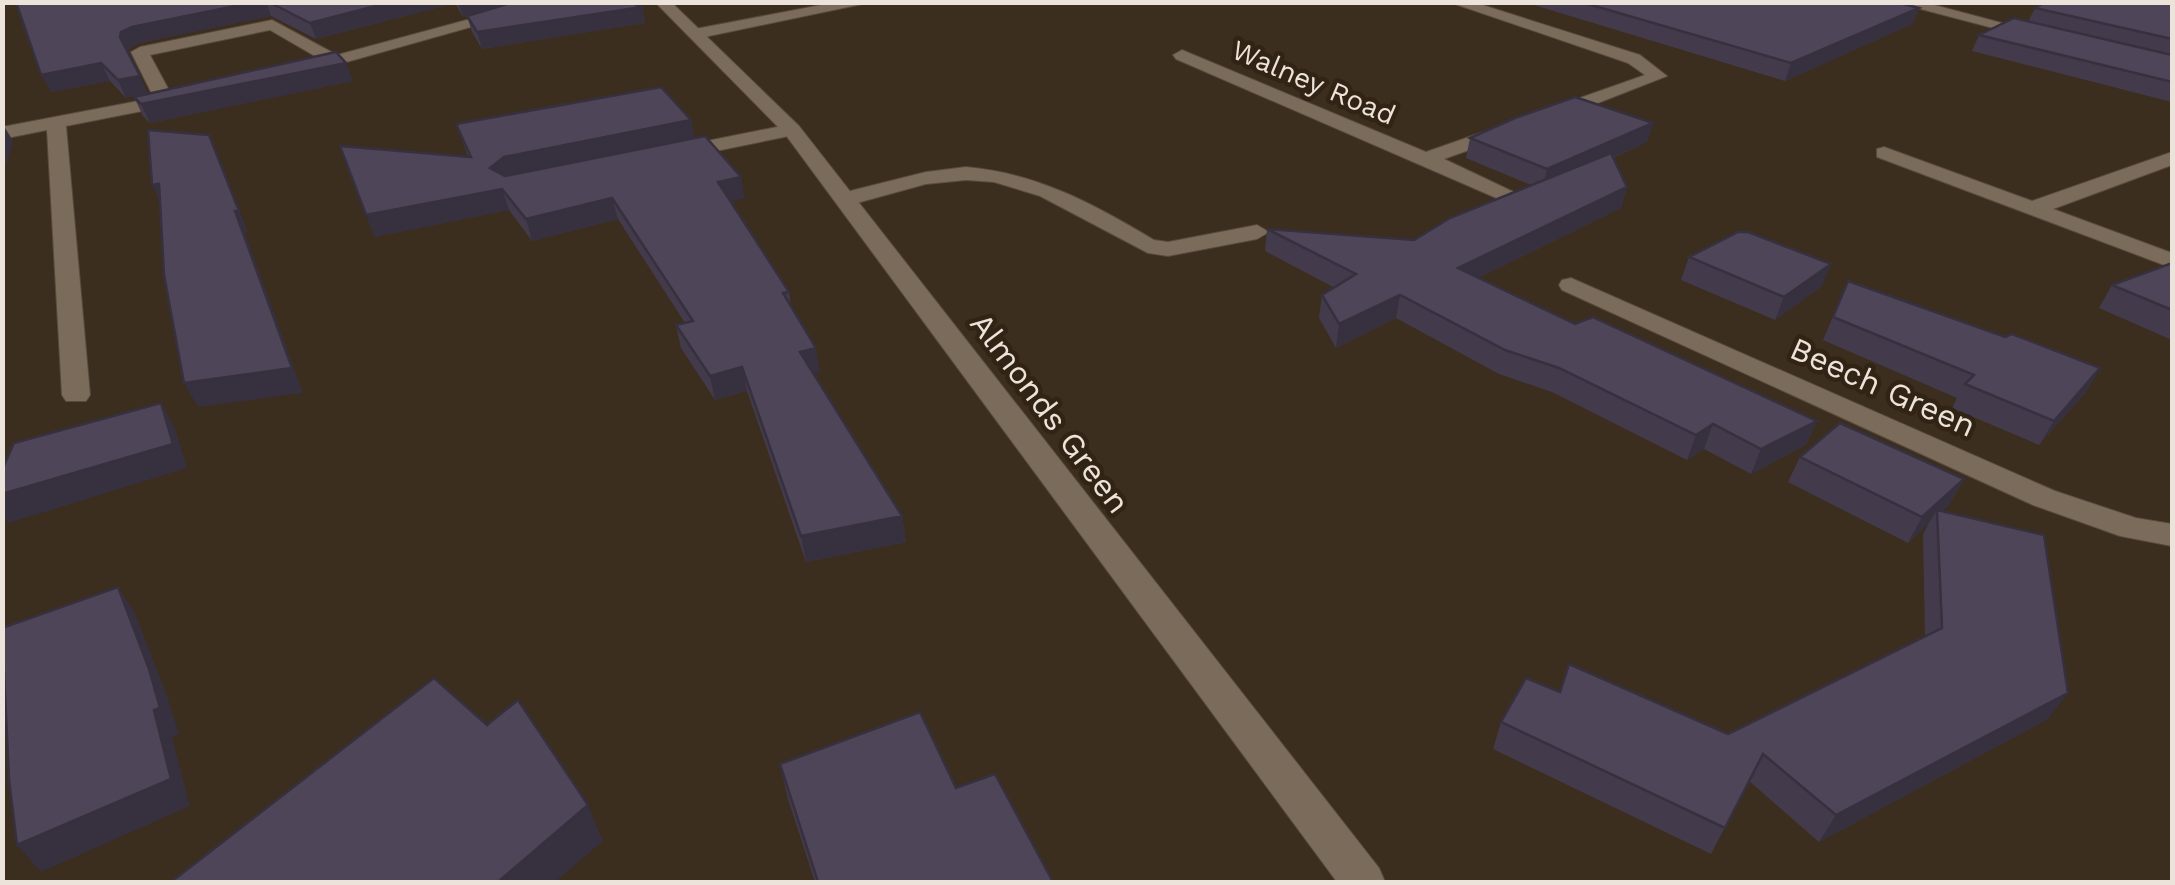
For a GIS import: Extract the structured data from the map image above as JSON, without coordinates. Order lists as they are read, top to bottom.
{
  "streets": {
    "street": ["Walney Road", "Beech Green", "Almonds Green"]
  }
}
